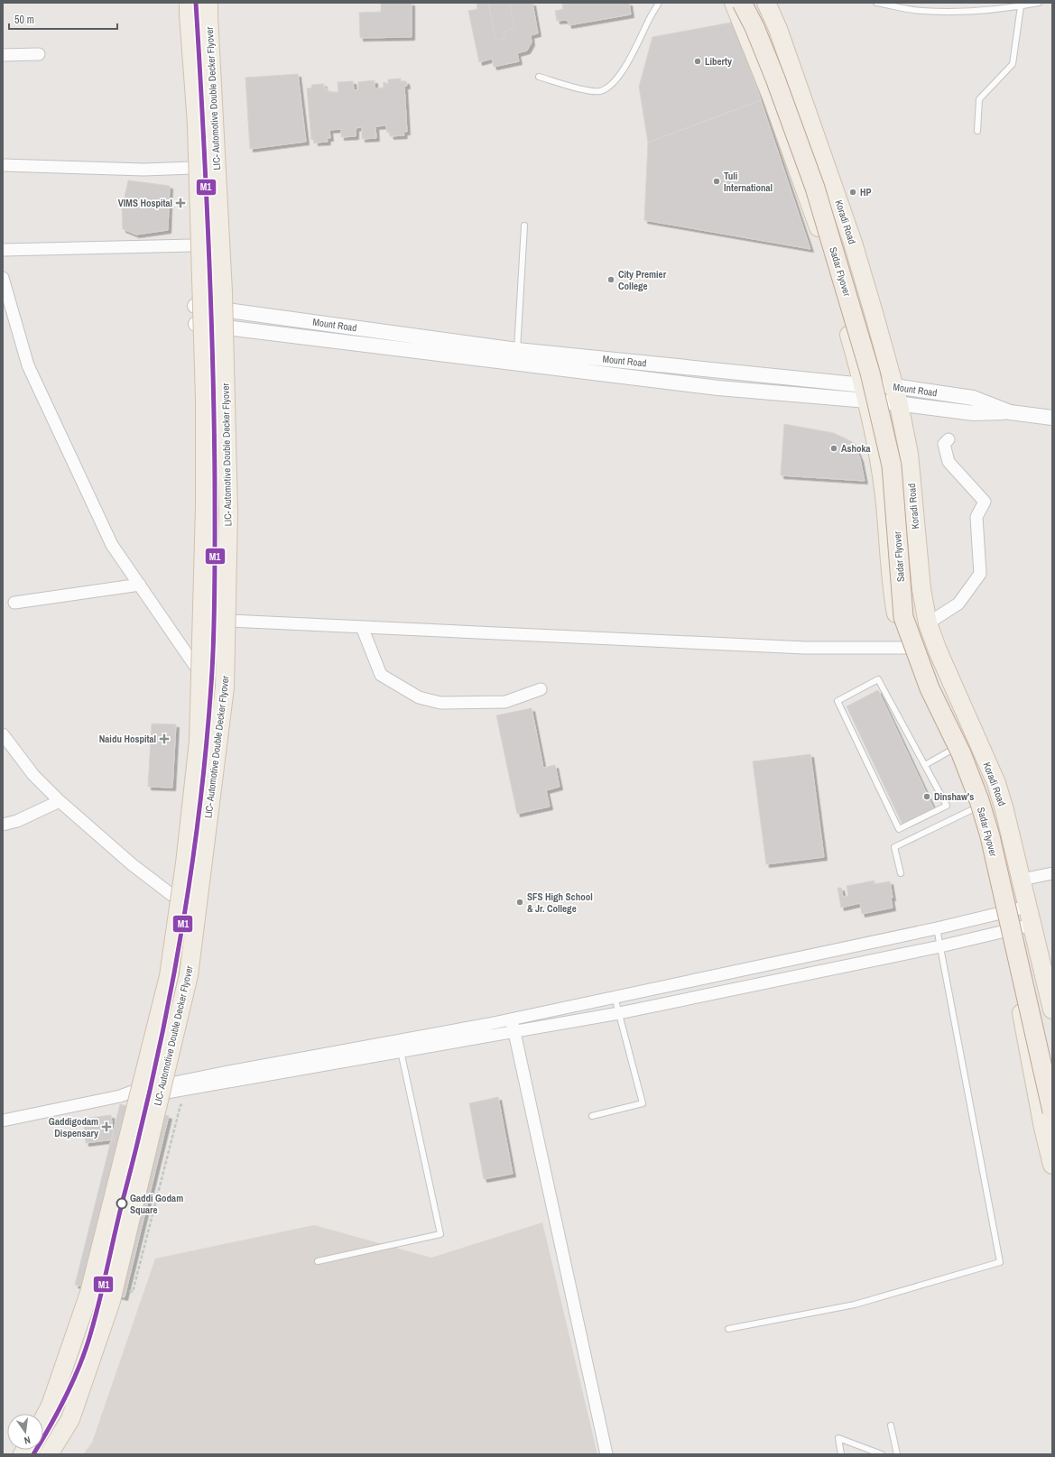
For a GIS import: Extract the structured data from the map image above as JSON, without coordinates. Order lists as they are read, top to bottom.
{
  "streets": {
    "highway": ["Sadar Flyover"],
    "main road": ["LIC- Automotive Double Decker Flyover", "Koradi Road"],
    "street": ["Mount Road"]
  },
  "crossings": [
    ["Koradi Road", "Mount Road"]
  ],
  "places": {
    "other": [
      "Liberty",
      "Tuli International",
      "HP",
      "City Premier College",
      "Ashoka",
      "Dinshaw's",
      "SFS High School & Jr. College",
      "Gaddi Godam Square"
    ],
    "health": ["VIMS Hospital", "Naidu Hospital", "Gaddigodam Dispensary"]
  },
  "lines": ["transit line M1"],
  "scale_bar": "50 m",
  "north": "bottom"
}
